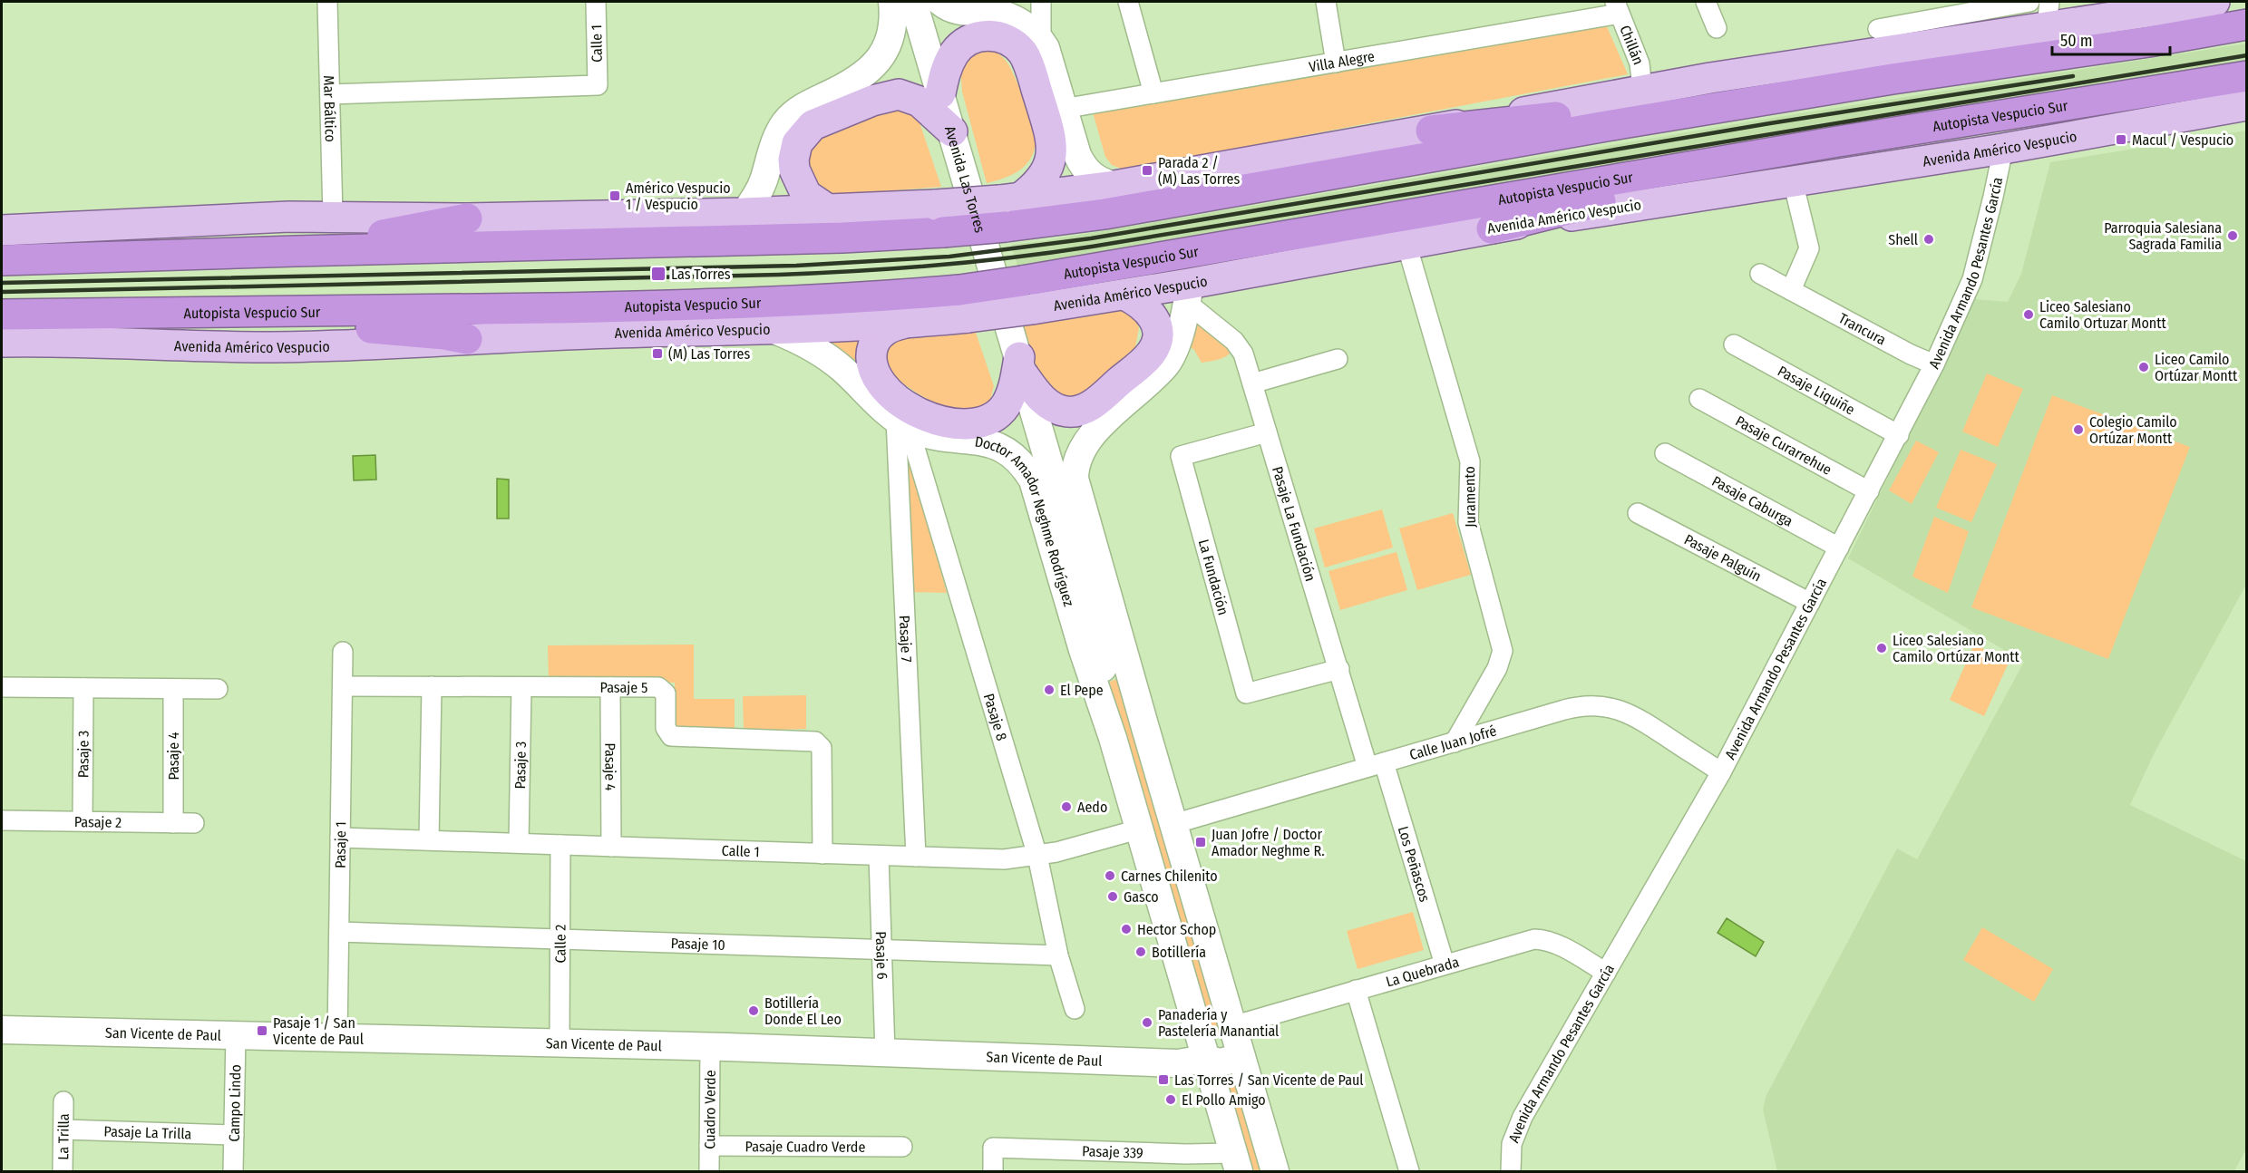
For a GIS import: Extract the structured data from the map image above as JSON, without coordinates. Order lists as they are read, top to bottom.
{
  "streets": {
    "highway": ["Autopista Vespucio Sur"],
    "main road": ["Avenida Américo Vespucio"],
    "street": [
      "Calle 1",
      "Chillán",
      "Villa Alegre",
      "Mar Báltico",
      "Avenida Las Torres",
      "Avenida Armando Pesantes García",
      "Trancura",
      "Pasaje Liquiñe",
      "Pasaje Curarrehue",
      "Juramento",
      "Pasaje Caburga",
      "Pasaje La Fundación",
      "Doctor Amador Neghme Rodríguez",
      "Pasaje Palguín",
      "La Fundación",
      "Pasaje 7",
      "Pasaje 5",
      "Pasaje 8",
      "Calle Juan Jofré",
      "Pasaje 3",
      "Pasaje 4",
      "Pasaje 2",
      "Pasaje 1",
      "Los Peñascos",
      "Pasaje 10",
      "Calle 2",
      "Pasaje 6",
      "La Quebrada",
      "San Vicente de Paul",
      "Campo Lindo",
      "Cuadro Verde",
      "Pasaje La Trilla",
      "La Trilla",
      "Pasaje Cuadro Verde",
      "Pasaje 339"
    ]
  },
  "crossings": [
    ["Calle 1", "Mar Báltico"],
    ["Calle 1", "Doctor Amador Neghme Rodríguez"],
    ["Calle 1", "Pasaje 7"],
    ["Calle 1", "Pasaje 5"],
    ["Calle 1", "Pasaje 8"],
    ["Calle 1", "Pasaje 3"],
    ["Calle 1", "Pasaje 4"],
    ["Calle 1", "Pasaje 1"],
    ["Calle 1", "Calle 2"],
    ["Calle 1", "Pasaje 6"],
    ["Chillán", "Villa Alegre"],
    ["Autopista Vespucio Sur", "Avenida Américo Vespucio"],
    ["Avenida Américo Vespucio", "Avenida Armando Pesantes García"],
    ["Avenida Américo Vespucio", "Juramento"],
    ["Avenida Américo Vespucio", "Pasaje La Fundación"],
    ["Avenida Américo Vespucio", "Doctor Amador Neghme Rodríguez"],
    ["Avenida Las Torres", "Doctor Amador Neghme Rodríguez"],
    ["Avenida Armando Pesantes García", "Trancura"],
    ["Avenida Armando Pesantes García", "Pasaje Liquiñe"],
    ["Avenida Armando Pesantes García", "Pasaje Curarrehue"],
    ["Avenida Armando Pesantes García", "Pasaje Caburga"],
    ["Avenida Armando Pesantes García", "Pasaje Palguín"],
    ["Avenida Armando Pesantes García", "Calle Juan Jofré"],
    ["Avenida Armando Pesantes García", "La Quebrada"],
    ["Juramento", "Calle Juan Jofré"],
    ["Pasaje La Fundación", "Doctor Amador Neghme Rodríguez"],
    ["Pasaje La Fundación", "La Fundación"],
    ["Pasaje La Fundación", "Calle Juan Jofré"],
    ["Pasaje La Fundación", "Los Peñascos"],
    ["Doctor Amador Neghme Rodríguez", "Pasaje 7"],
    ["Doctor Amador Neghme Rodríguez", "Pasaje 8"],
    ["Doctor Amador Neghme Rodríguez", "Calle Juan Jofré"],
    ["Doctor Amador Neghme Rodríguez", "La Quebrada"],
    ["Doctor Amador Neghme Rodríguez", "San Vicente de Paul"],
    ["Doctor Amador Neghme Rodríguez", "Pasaje 339"],
    ["Pasaje 7", "Pasaje 8"],
    ["Pasaje 5", "Pasaje 3"],
    ["Pasaje 5", "Pasaje 4"],
    ["Pasaje 5", "Pasaje 1"],
    ["Pasaje 8", "Pasaje 10"],
    ["Calle Juan Jofré", "Los Peñascos"],
    ["Pasaje 3", "Pasaje 2"],
    ["Pasaje 4", "Pasaje 2"],
    ["Pasaje 1", "Pasaje 10"],
    ["Pasaje 1", "San Vicente de Paul"],
    ["Los Peñascos", "La Quebrada"],
    ["Pasaje 10", "Calle 2"],
    ["Pasaje 10", "Pasaje 6"],
    ["Calle 2", "San Vicente de Paul"],
    ["Pasaje 6", "San Vicente de Paul"],
    ["La Quebrada", "San Vicente de Paul"],
    ["San Vicente de Paul", "Campo Lindo"],
    ["San Vicente de Paul", "Cuadro Verde"],
    ["Campo Lindo", "Pasaje La Trilla"],
    ["Cuadro Verde", "Pasaje Cuadro Verde"],
    ["Pasaje La Trilla", "La Trilla"]
  ],
  "places": {
    "transit": [
      "Macul / Vespucio",
      "Parada 2 / (M) Las Torres",
      "Américo Vespucio 1 / Vespucio",
      "Las Torres",
      "(M) Las Torres",
      "Juan Jofre / Doctor Amador Neghme R.",
      "Pasaje 1 / San Vicente de Paul",
      "Las Torres / San Vicente de Paul"
    ],
    "other": [
      "Parroquia Salesiana Sagrada Familia",
      "Shell",
      "Liceo Salesiano Camilo Ortuzar Montt",
      "Liceo Camilo Ortúzar Montt",
      "Colegio Camilo Ortúzar Montt",
      "Liceo Salesiano Camilo Ortúzar Montt",
      "El Pepe",
      "Aedo",
      "Carnes Chilenito",
      "Gasco",
      "Hector Schop",
      "Botillería",
      "Botillería Donde El Leo",
      "Panadería y Pastelería Manantial",
      "El Pollo Amigo"
    ]
  },
  "scale_bar": "50 m"
}
